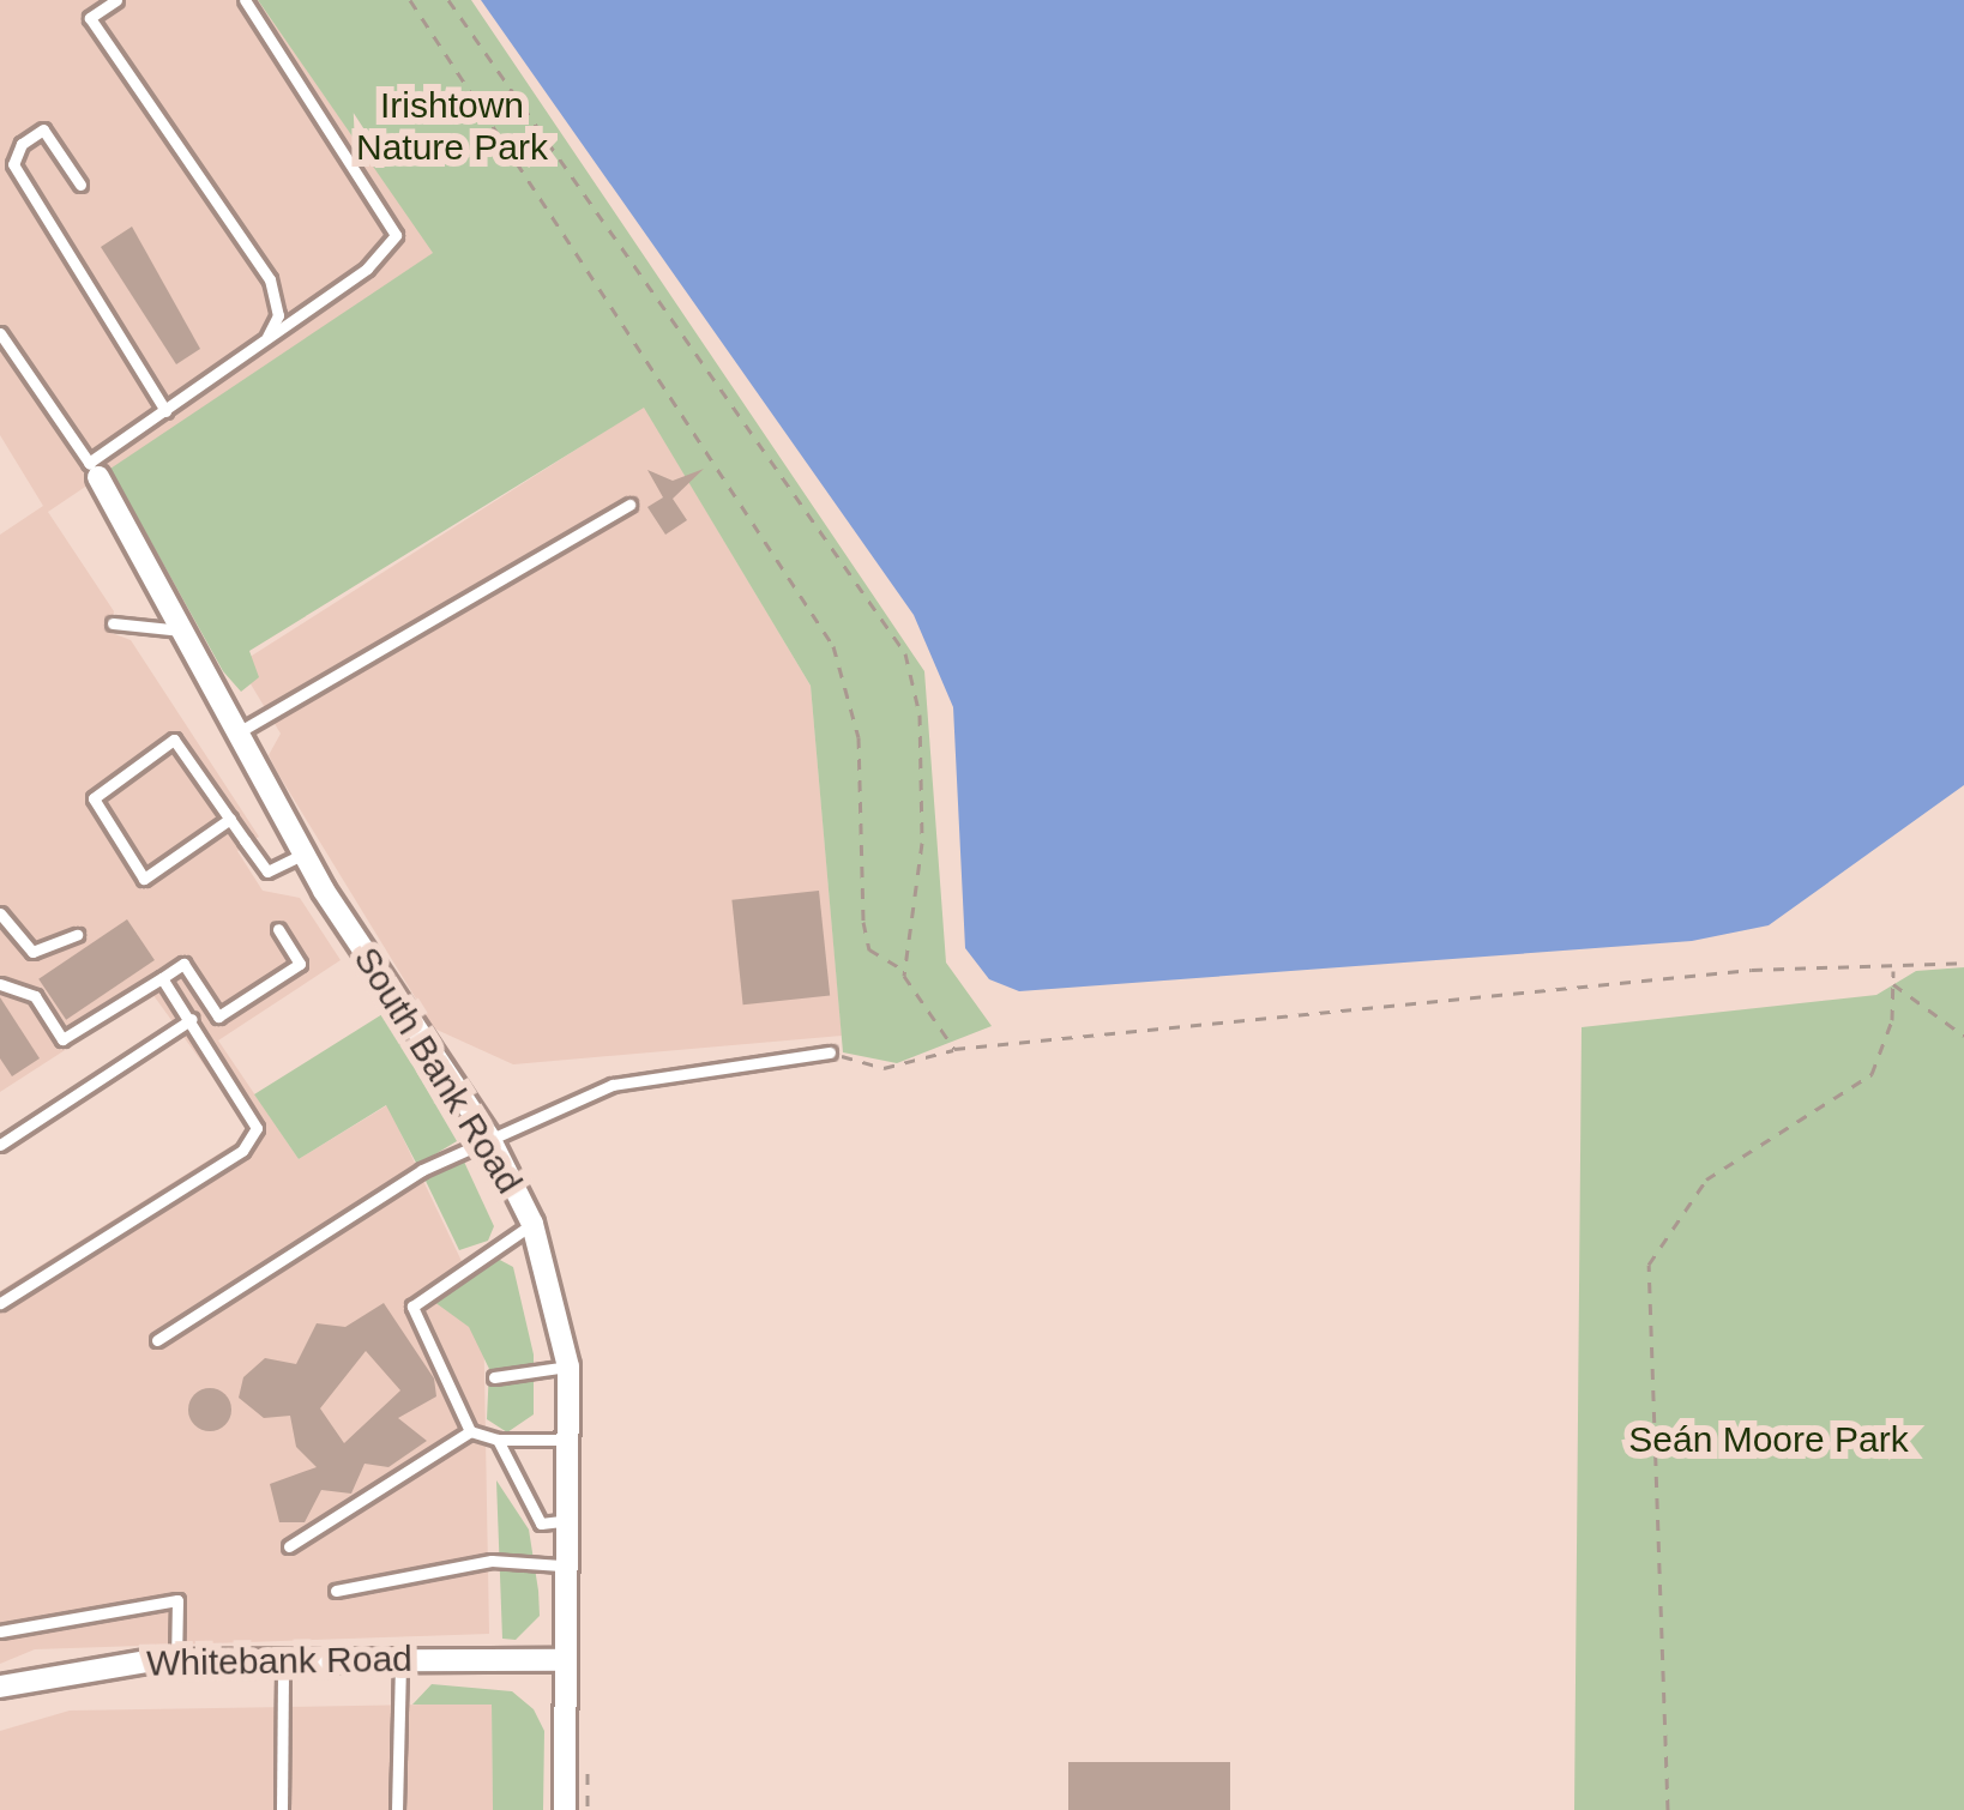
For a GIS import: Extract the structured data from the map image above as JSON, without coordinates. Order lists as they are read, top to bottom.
{
  "streets": {
    "street": ["South Bank Road", "Whitebank Road"]
  },
  "crossings": [
    ["South Bank Road", "Whitebank Road"]
  ],
  "parks": ["Irishtown Nature Park", "Seán Moore Park"]
}
